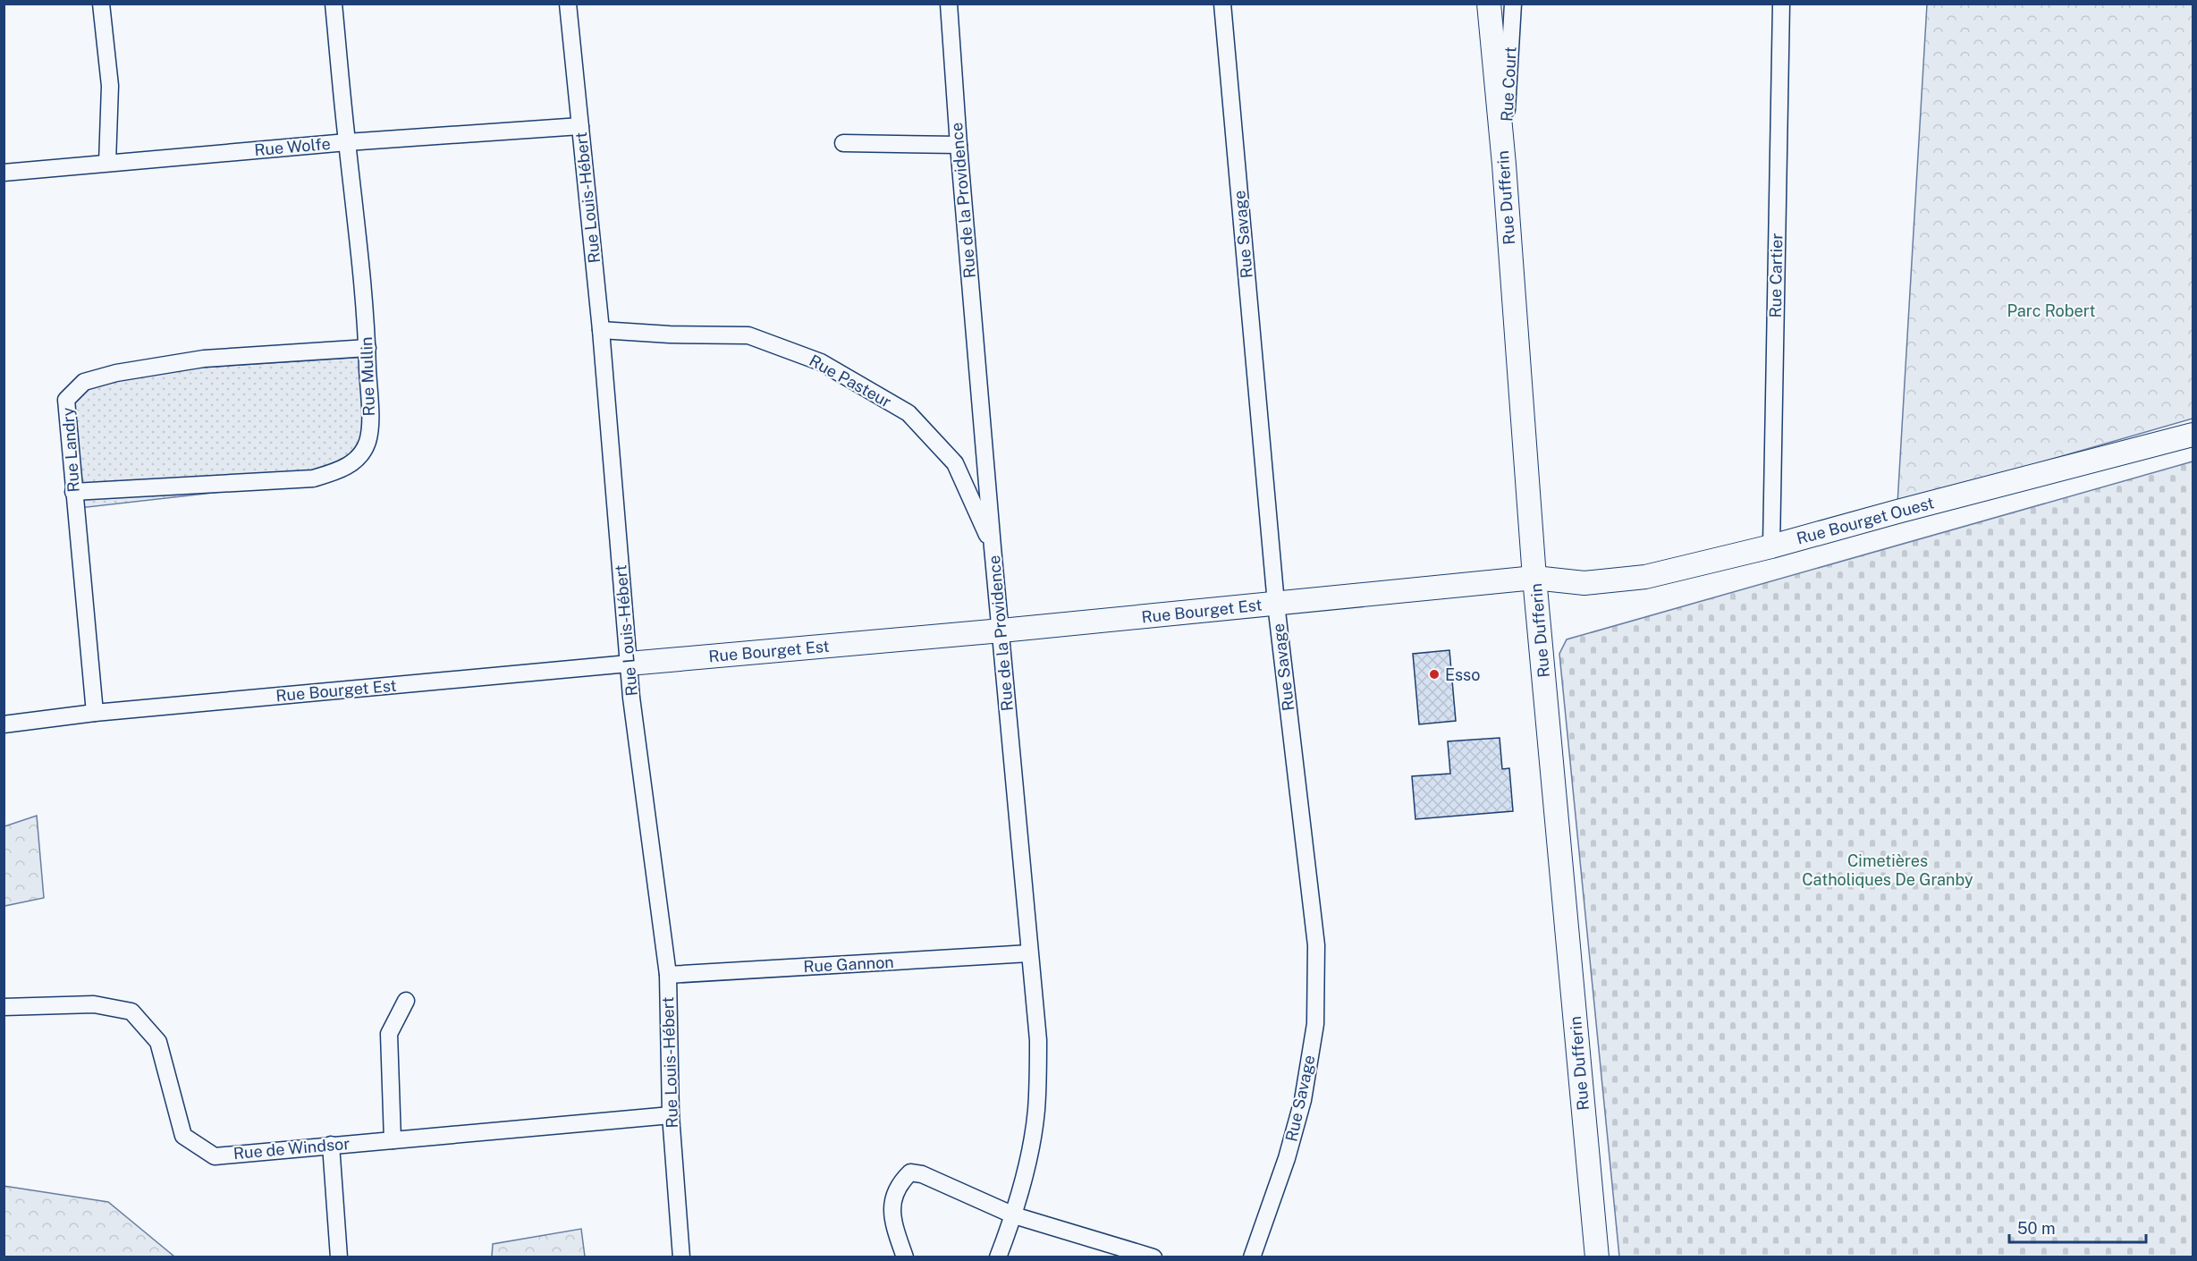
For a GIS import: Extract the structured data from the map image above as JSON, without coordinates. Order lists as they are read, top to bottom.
{
  "streets": {
    "street": [
      "Rue Court",
      "Rue Wolfe",
      "Rue Louis-Hébert",
      "Rue Dufferin",
      "Rue de la Providence",
      "Rue Savage",
      "Rue Cartier",
      "Rue Mullin",
      "Rue Pasteur",
      "Rue Landry",
      "Rue Bourget Ouest",
      "Rue Bourget Est",
      "Rue Gannon",
      "Rue de Windsor"
    ]
  },
  "crossings": [
    ["Rue Court", "Rue Dufferin"],
    ["Rue Wolfe", "Rue Louis-Hébert"],
    ["Rue Wolfe", "Rue Mullin"],
    ["Rue Louis-Hébert", "Rue Pasteur"],
    ["Rue Louis-Hébert", "Rue Bourget Est"],
    ["Rue Louis-Hébert", "Rue Gannon"],
    ["Rue Louis-Hébert", "Rue de Windsor"],
    ["Rue Dufferin", "Rue Bourget Ouest"],
    ["Rue Dufferin", "Rue Bourget Est"],
    ["Rue de la Providence", "Rue Pasteur"],
    ["Rue de la Providence", "Rue Bourget Est"],
    ["Rue de la Providence", "Rue Gannon"],
    ["Rue Savage", "Rue Bourget Est"],
    ["Rue Cartier", "Rue Bourget Ouest"],
    ["Rue Mullin", "Rue Landry"],
    ["Rue Landry", "Rue Bourget Est"],
    ["Rue Bourget Ouest", "Rue Bourget Est"]
  ],
  "parks": ["Parc Robert", "Cimetières Catholiques De Granby"],
  "places": ["Esso"],
  "scale_bar": "50 m"
}
